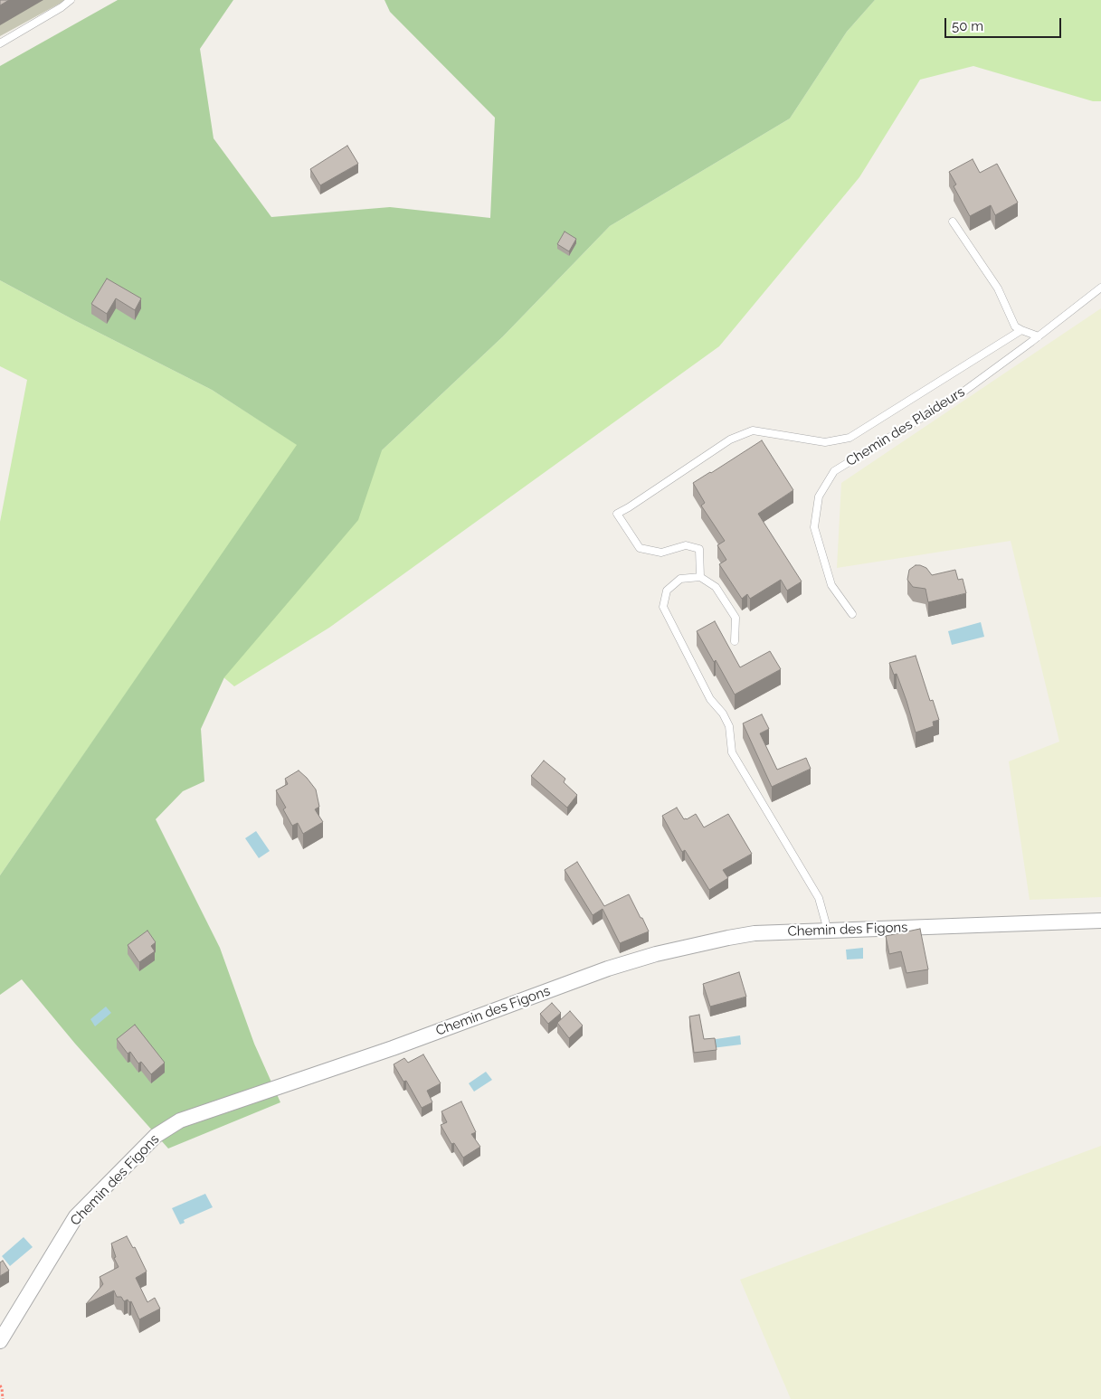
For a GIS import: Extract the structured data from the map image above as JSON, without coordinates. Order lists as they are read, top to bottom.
{
  "streets": {
    "street": ["Chemin des Figons"],
    "lane": ["Chemin des Plaideurs"]
  },
  "scale_bar": "50 m"
}
